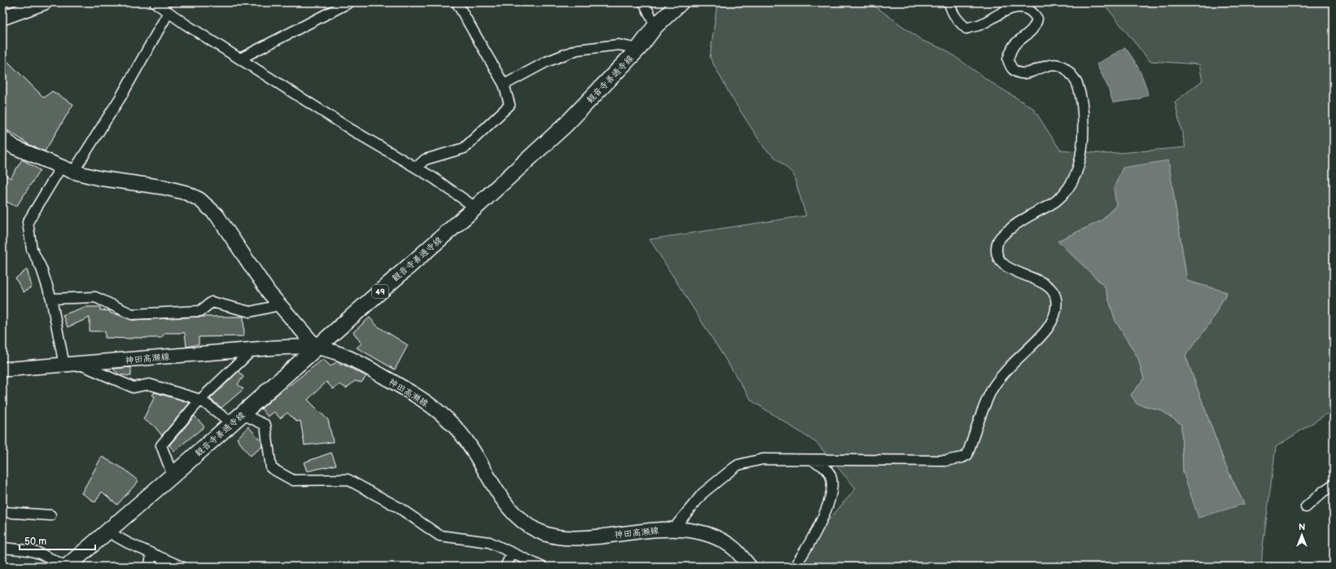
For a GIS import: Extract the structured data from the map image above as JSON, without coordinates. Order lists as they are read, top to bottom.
{
  "streets": {
    "main road": ["観音寺善通寺線", "49", "神田高瀬線"]
  },
  "crossings": [
    ["観音寺善通寺線", "神田高瀬線"]
  ],
  "scale_bar": "50 m",
  "north": "top"
}
